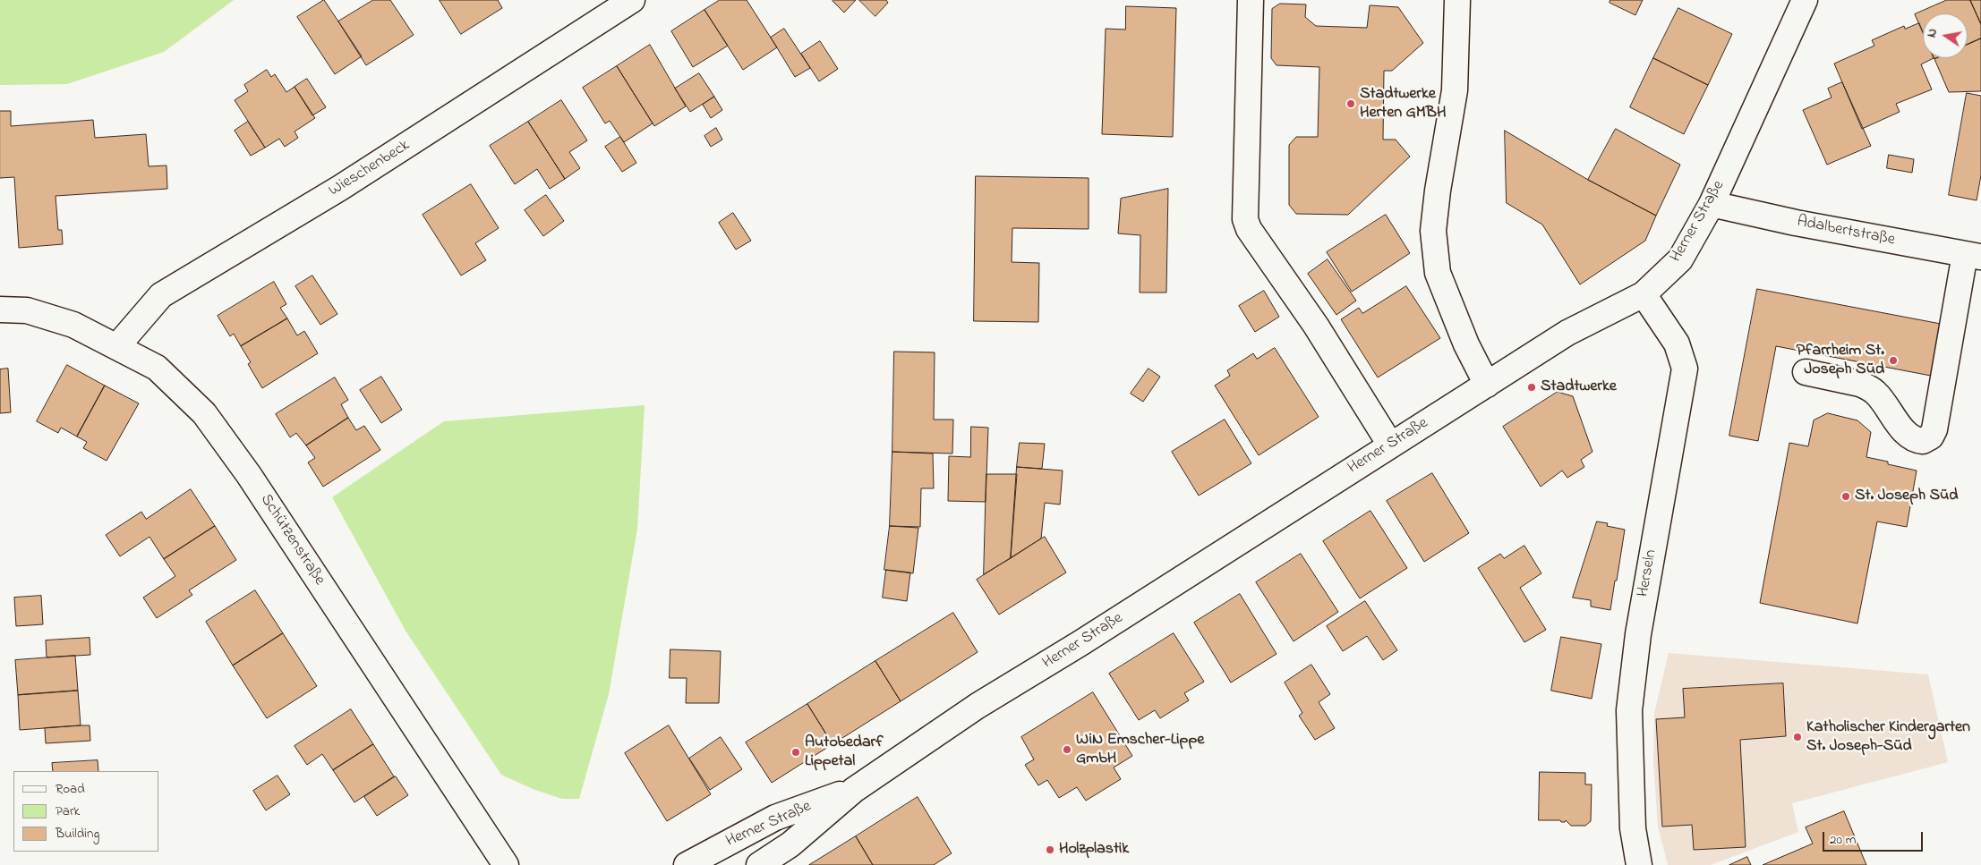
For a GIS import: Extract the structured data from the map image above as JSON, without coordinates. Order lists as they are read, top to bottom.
{
  "streets": {
    "street": [
      "Wieschenbeck",
      "Herner Straße",
      "Adalbertstraße",
      "Schützenstraße",
      "Herseln"
    ]
  },
  "crossings": [
    ["Wieschenbeck", "Schützenstraße"],
    ["Herner Straße", "Adalbertstraße"],
    ["Herner Straße", "Herseln"]
  ],
  "places": [
    "Stadtwerke Herten GMBH",
    "Pfarrheim St. Joseph Süd",
    "Stadtwerke",
    "St. Joseph Süd",
    "Katholischer Kindergarten St. Joseph-Süd",
    "WiN Emscher-Lippe GmbH",
    "Autobedarf Lippetal",
    "Holzplastik"
  ],
  "legend": ["Road", "Park", "Building"],
  "scale_bar": "20 m",
  "north": "left"
}
